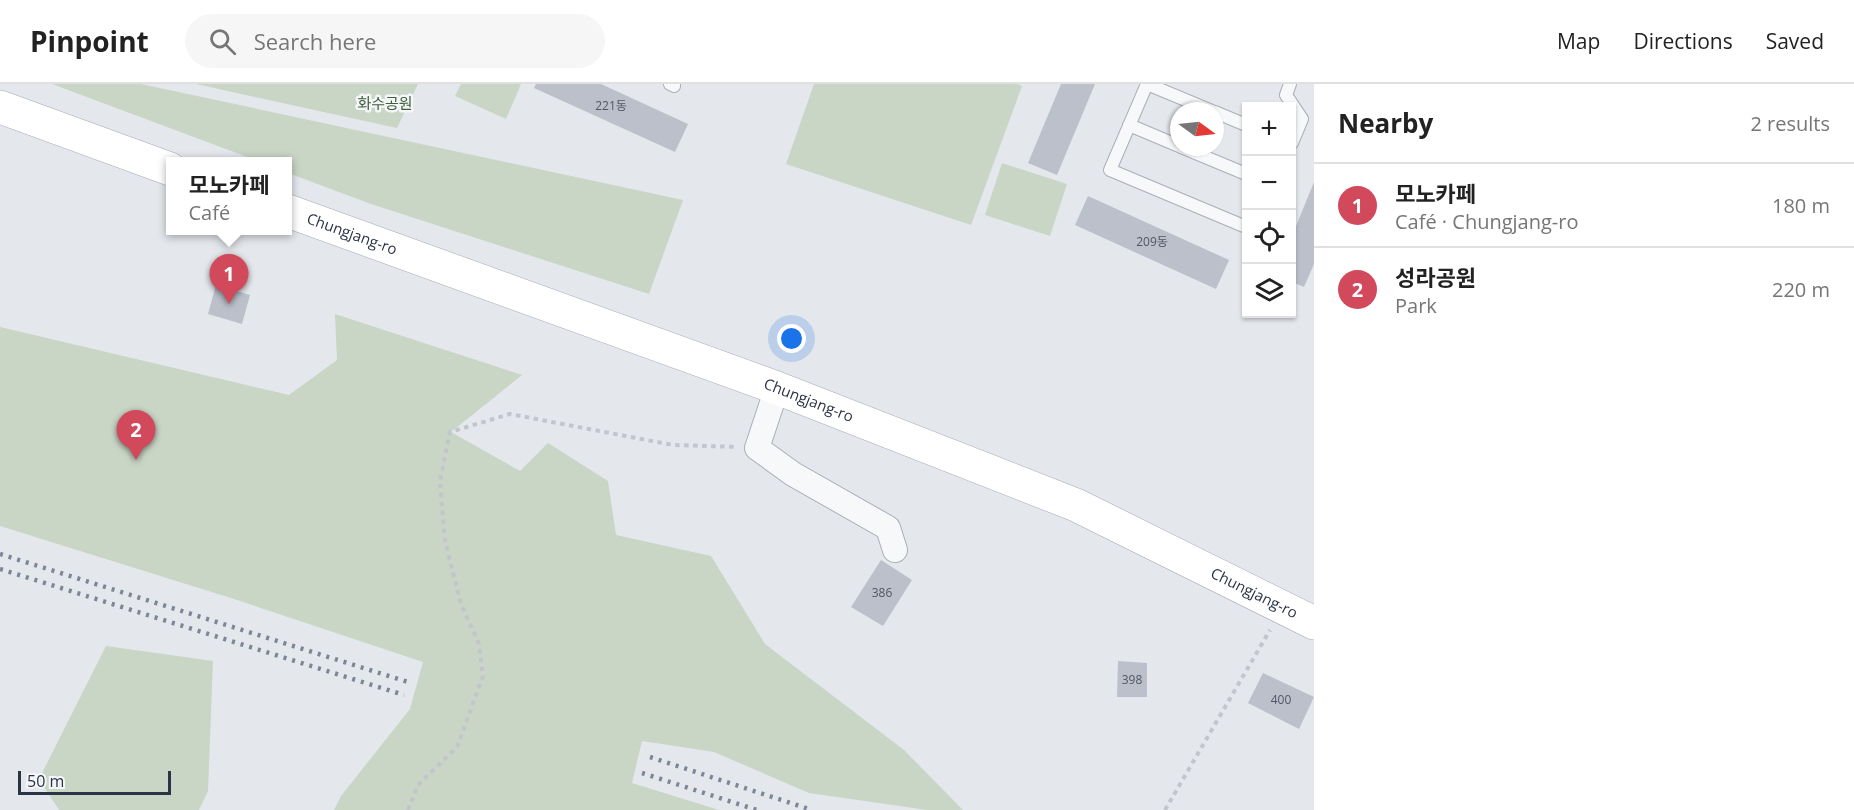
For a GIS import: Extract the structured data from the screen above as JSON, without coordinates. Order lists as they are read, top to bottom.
{
  "streets": {
    "main road": ["Chungjang-ro"]
  },
  "parks": ["화수공원"],
  "house_numbers": [
    "221동",
    "209동",
    "386",
    "398",
    "400"
  ],
  "scale_bar": "50 m",
  "north": "right",
  "page": {
    "header": "Pinpoint",
    "search": "Search here",
    "nav": ["Map", "Directions", "Saved"],
    "heading": ["Nearby", "2 results"],
    "map_buttons": ["+", "−"],
    "popup": ["모노카페", "Café"],
    "list": [
      {
        "mark": "1",
        "name": "모노카페",
        "note": "Café · Chungjang-ro",
        "value": "180 m"
      },
      {
        "mark": "2",
        "name": "성라공원",
        "note": "Park",
        "value": "220 m"
      }
    ],
    "pins": ["1", "2"],
    "scale": "50 m"
  }
}
